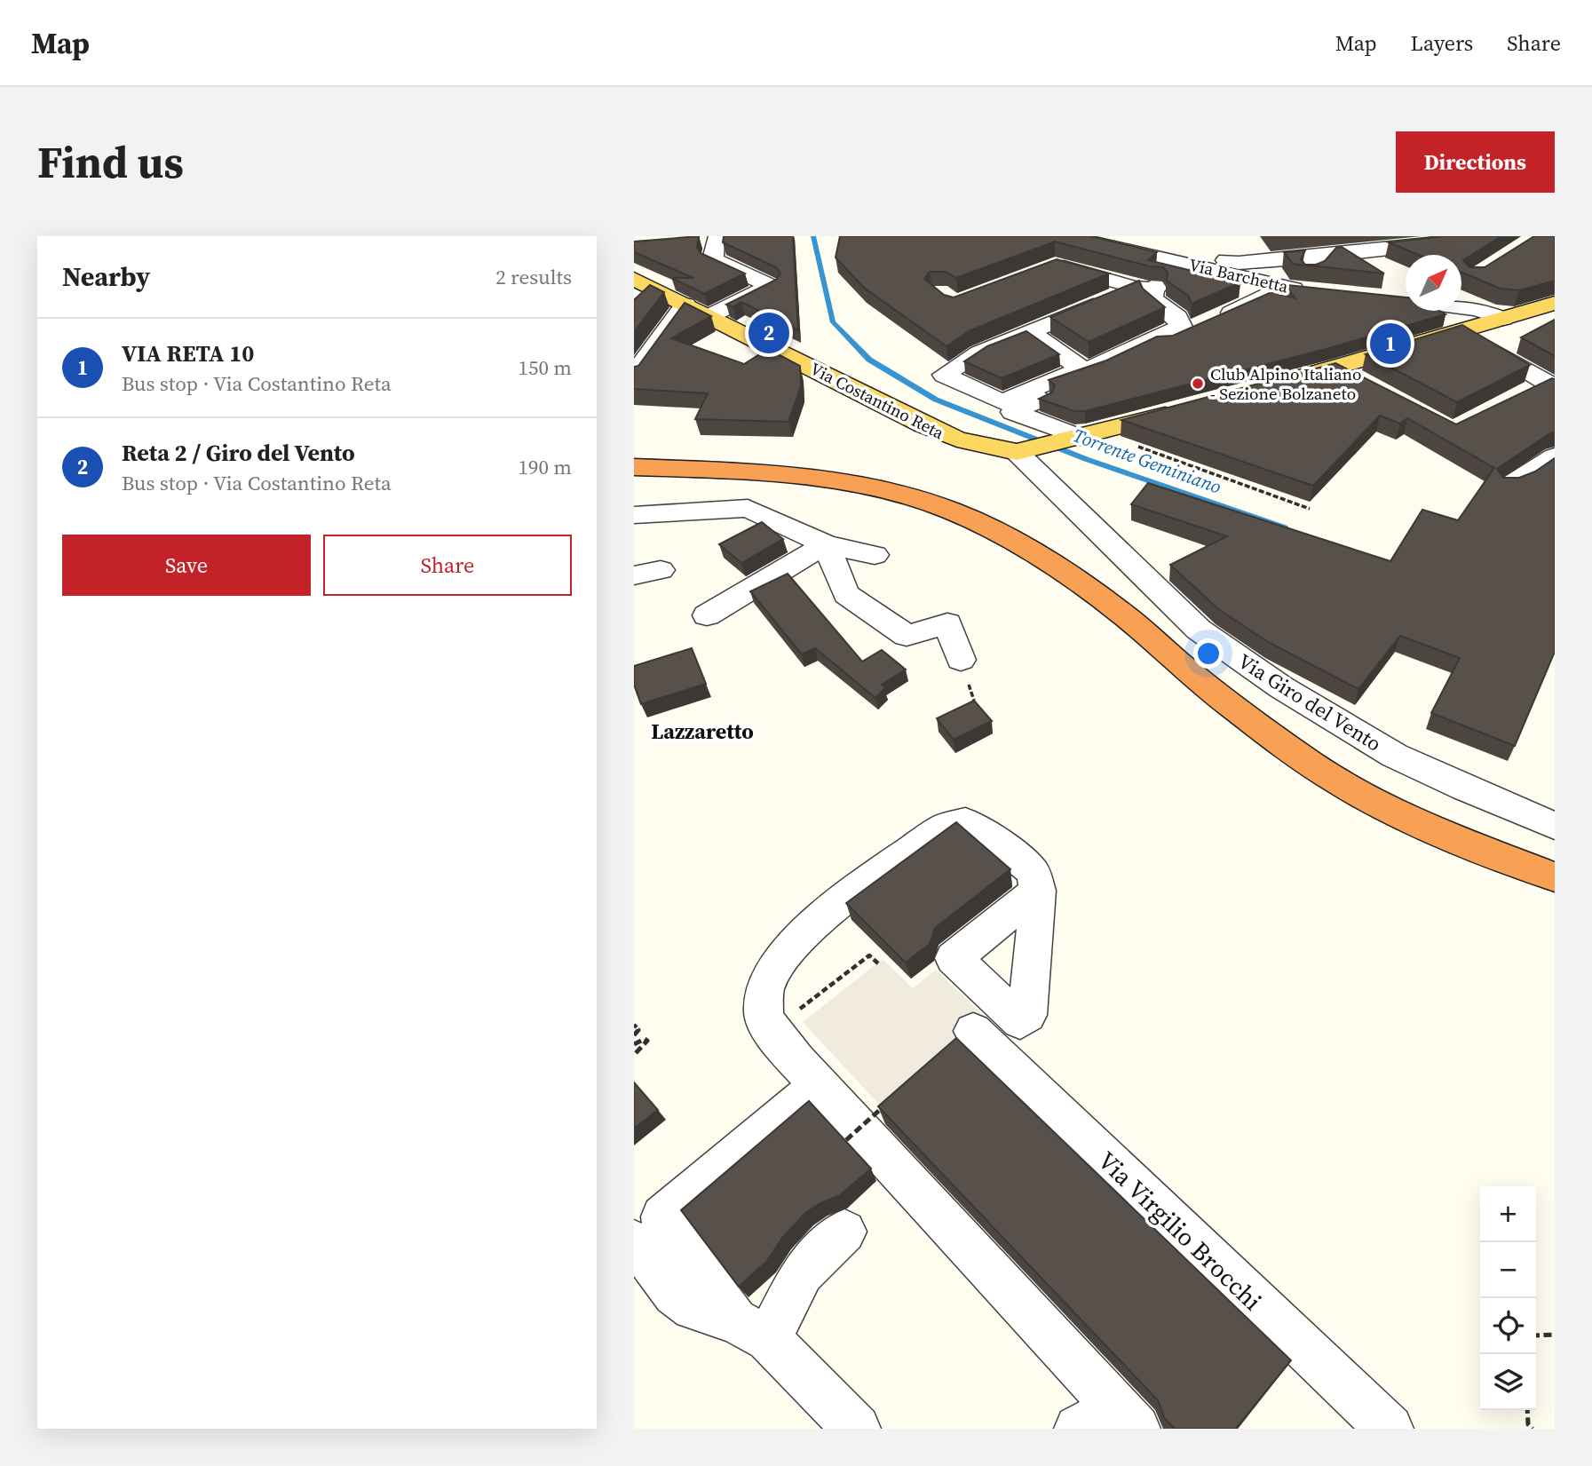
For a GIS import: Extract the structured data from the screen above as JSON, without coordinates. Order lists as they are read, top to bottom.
{
  "streets": {
    "main road": ["Via Costantino Reta"],
    "street": ["Via Barchetta", "Via Giro del Vento", "Via Virgilio Brocchi"]
  },
  "crossings": [
    ["Via Costantino Reta", "Via Giro del Vento"]
  ],
  "districts": ["Lazzaretto"],
  "water": ["Torrente Geminiano"],
  "places": ["Club Alpino Italiano - Sezione Bolzaneto"],
  "north": "top right",
  "page": {
    "header": "Map",
    "nav": ["Map", "Layers", "Share"],
    "buttons": [
      "Directions",
      ["Save", "Share"]
    ],
    "title": "Find us",
    "heading": ["Nearby", "2 results"],
    "pins": ["2", "1"],
    "list": [
      {
        "mark": "1",
        "name": "VIA RETA 10",
        "note": "Bus stop · Via Costantino Reta",
        "value": "150 m"
      },
      {
        "mark": "2",
        "name": "Reta 2 / Giro del Vento",
        "note": "Bus stop · Via Costantino Reta",
        "value": "190 m"
      }
    ],
    "map_buttons": ["+", "−"]
  }
}
